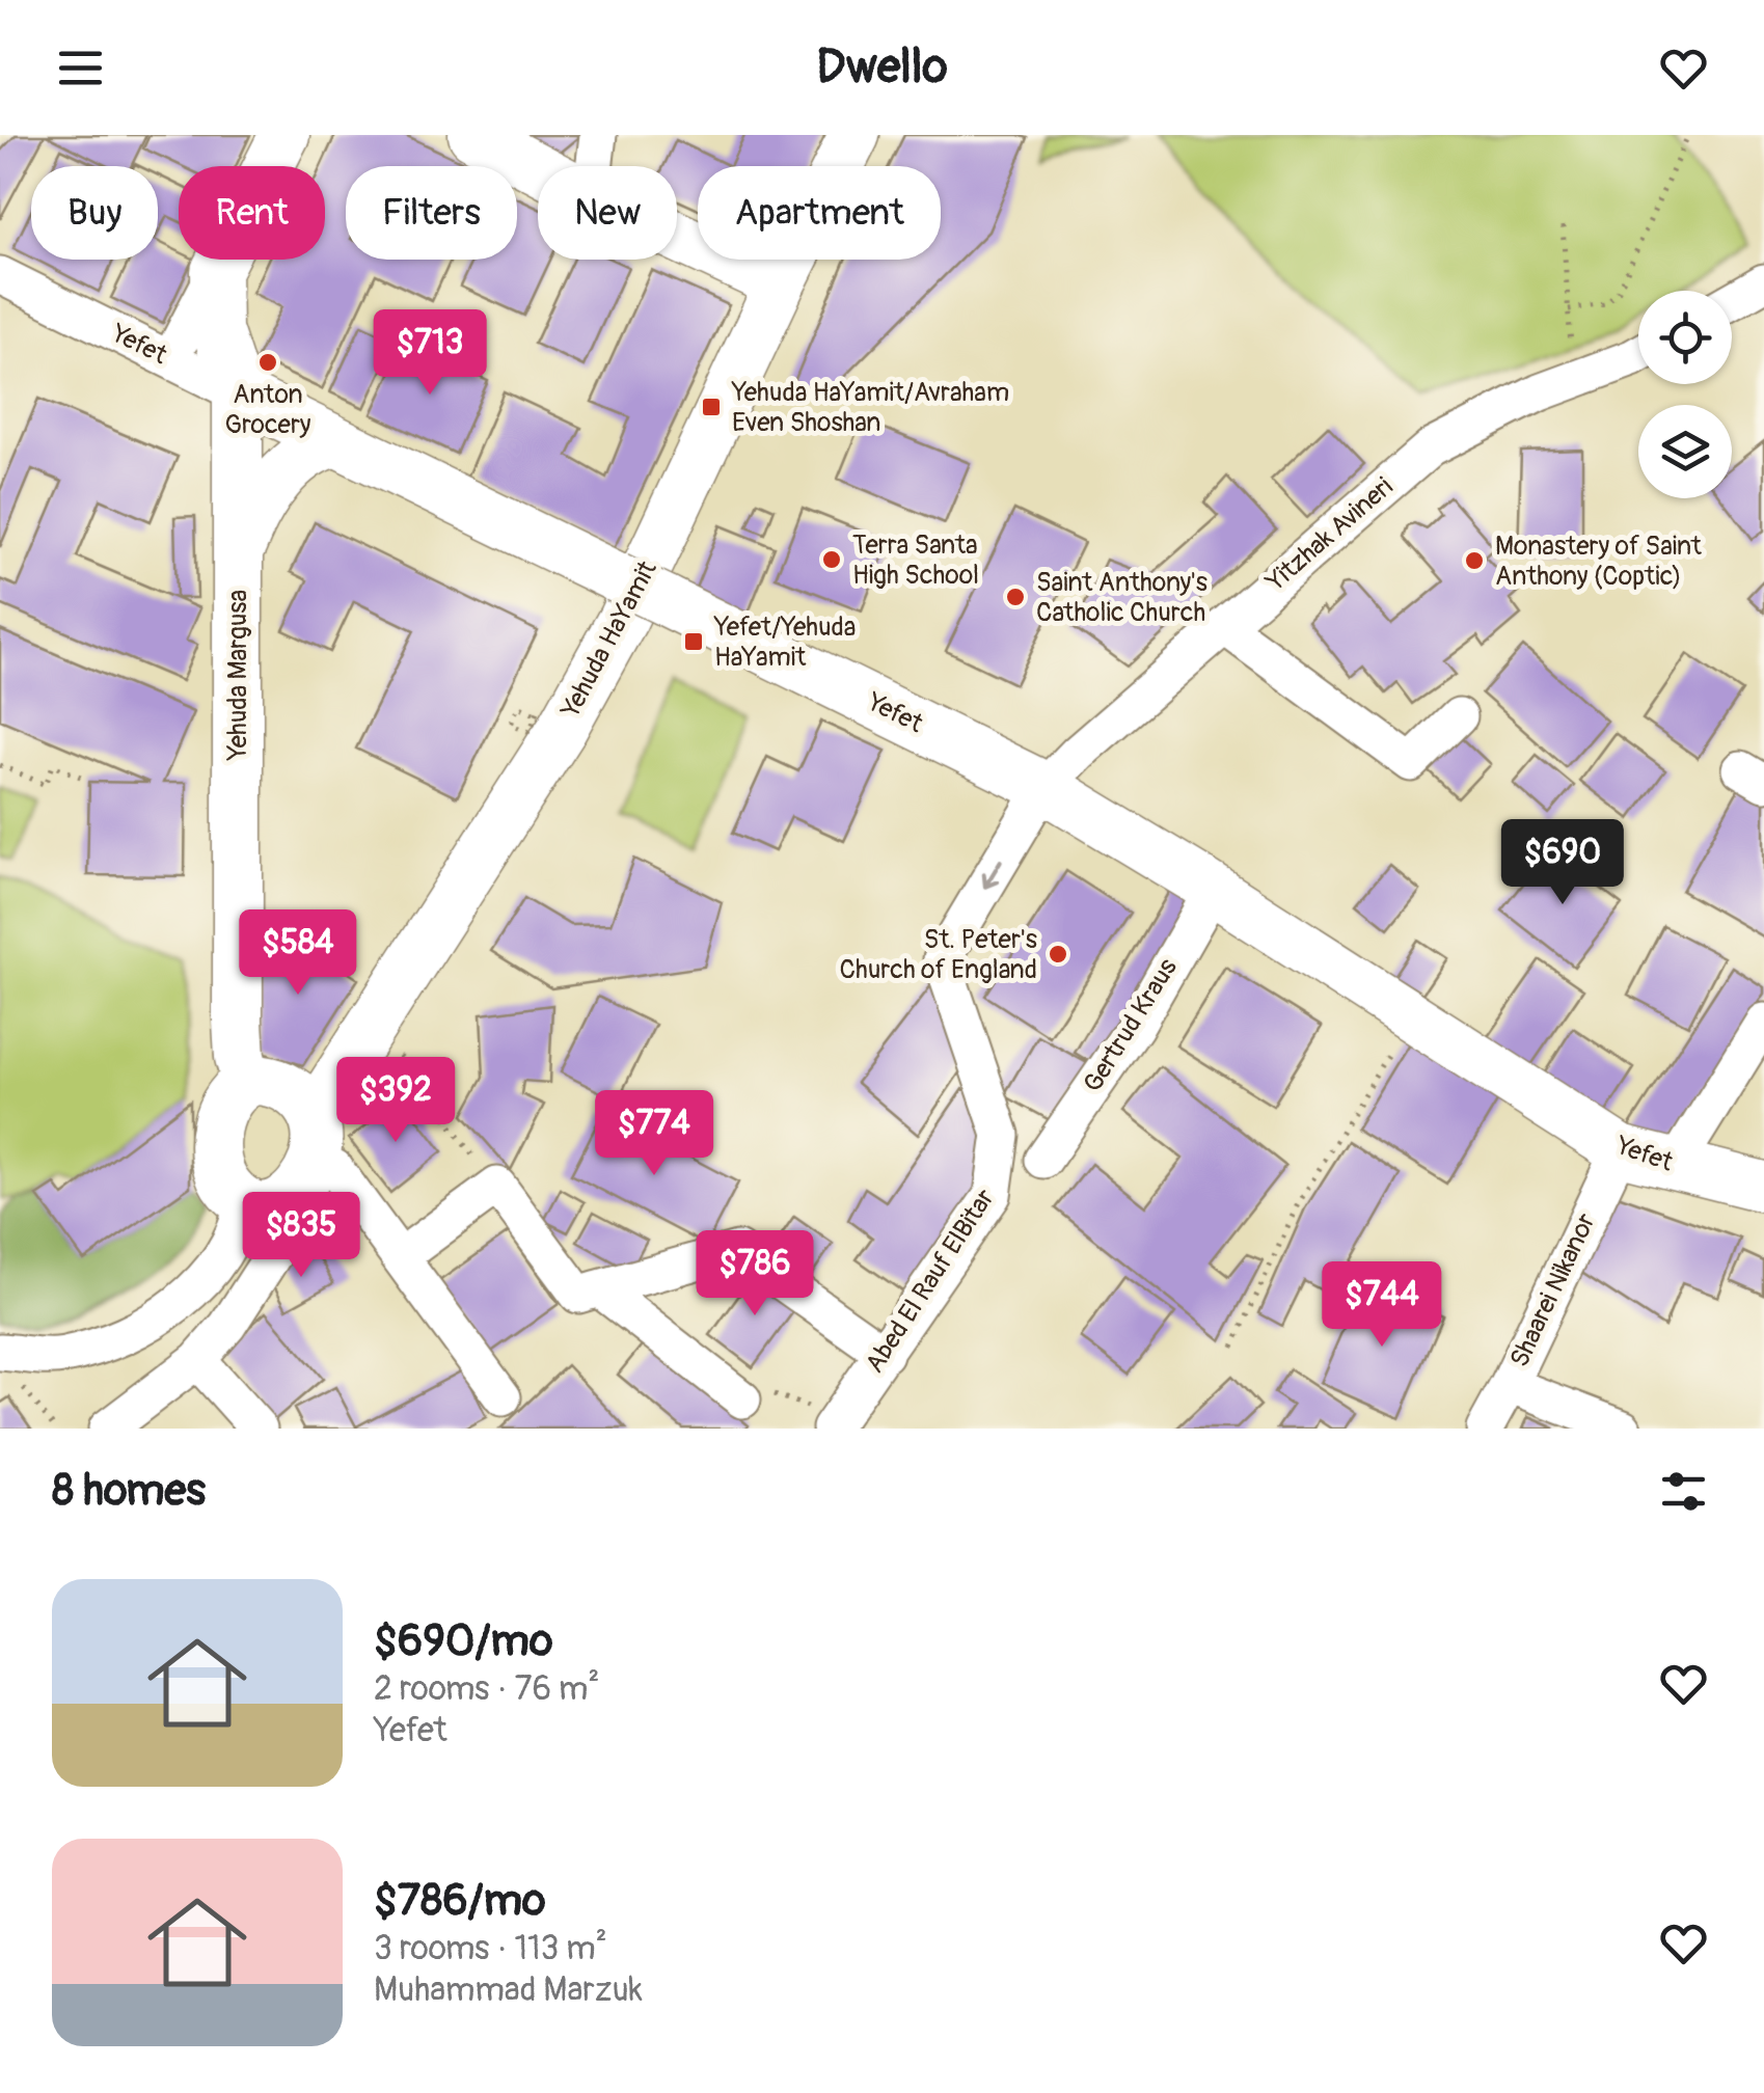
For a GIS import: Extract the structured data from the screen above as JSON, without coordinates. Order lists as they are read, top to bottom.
{
  "streets": {
    "street": [
      "Yefet",
      "Yitzhak Avineri",
      "Yehuda HaYamit",
      "Yehuda Margusa",
      "Gertrud Kraus",
      "Abed El Rauf ElBitar",
      "Shaarei Nikanor"
    ]
  },
  "crossings": [
    ["Yefet", "Yitzhak Avineri"],
    ["Yefet", "Yehuda Margusa"],
    ["Yefet", "Gertrud Kraus"],
    ["Yefet", "Abed El Rauf ElBitar"],
    ["Yefet", "Shaarei Nikanor"],
    ["Yitzhak Avineri", "Abed El Rauf ElBitar"],
    ["Yehuda HaYamit", "Yehuda Margusa"]
  ],
  "one_way": ["Abed El Rauf ElBitar"],
  "places": {
    "other": [
      "Anton Grocery",
      "Terra Santa High School",
      "Monastery of Saint Anthony (Coptic)",
      "Saint Anthony's Catholic Church",
      "St. Peter's Church of England"
    ],
    "transit": ["Yehuda HaYamit/Avraham Even Shoshan", "Yefet/Yehuda HaYamit"]
  },
  "page": {
    "header": "Dwello",
    "chip": [
      "Buy",
      "Rent",
      "Filters",
      "New",
      "Apartment"
    ],
    "price": [
      "$713",
      "$690",
      "$584",
      "$392",
      "$774",
      "$835",
      "$786",
      "$744"
    ],
    "heading": "8 homes",
    "list": [
      {
        "name": "$690/mo",
        "note": "2 rooms · 76 m² · Yefet"
      },
      {
        "name": "$786/mo",
        "note": "3 rooms · 113 m² · Muhammad Marzuk"
      }
    ]
  }
}
